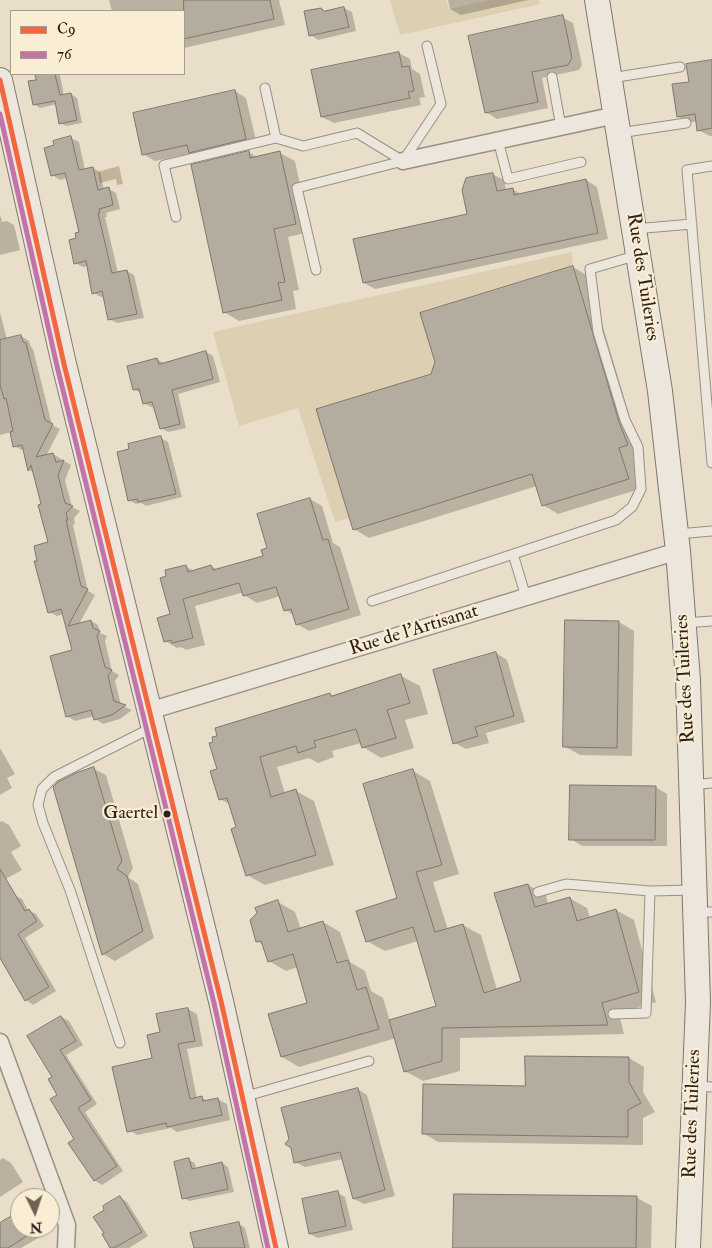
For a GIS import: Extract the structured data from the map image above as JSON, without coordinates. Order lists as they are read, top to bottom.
{
  "streets": {
    "street": ["Rue des Tuileries", "Rue de l'Artisanat"]
  },
  "crossings": [
    ["Rue des Tuileries", "Rue de l'Artisanat"]
  ],
  "places": ["Gaertel"],
  "lines": ["transit line C9", "transit line 76"],
  "legend": ["C9", "76"],
  "north": "bottom"
}
